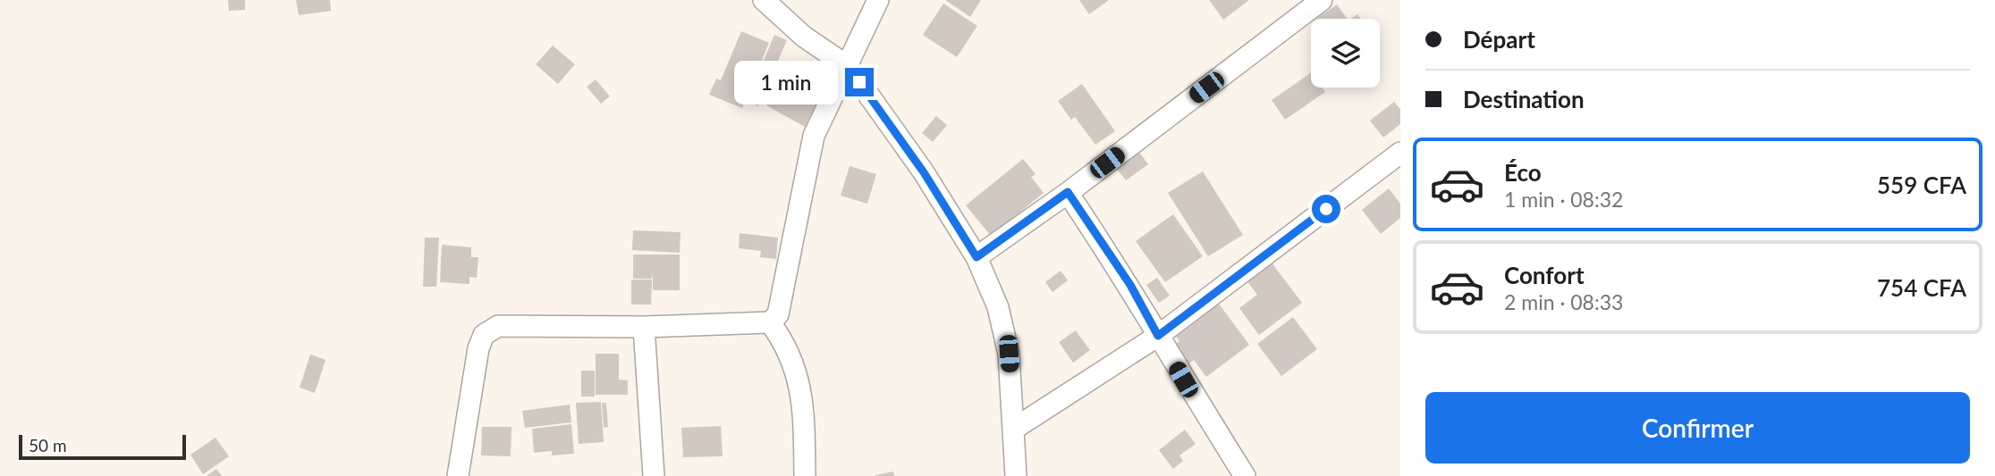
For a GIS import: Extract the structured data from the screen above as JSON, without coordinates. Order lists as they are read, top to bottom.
{
  "scale_bar": "50 m",
  "page": {
    "banner": ["Départ", "Destination"],
    "bubble": "1 min",
    "list": [
      {
        "name": "Éco",
        "note": "1 min · 08:32",
        "value": "559 CFA"
      },
      {
        "name": "Confort",
        "note": "2 min · 08:33",
        "value": "754 CFA"
      }
    ],
    "buttons": "Confirmer",
    "scale": "50 m"
  }
}
